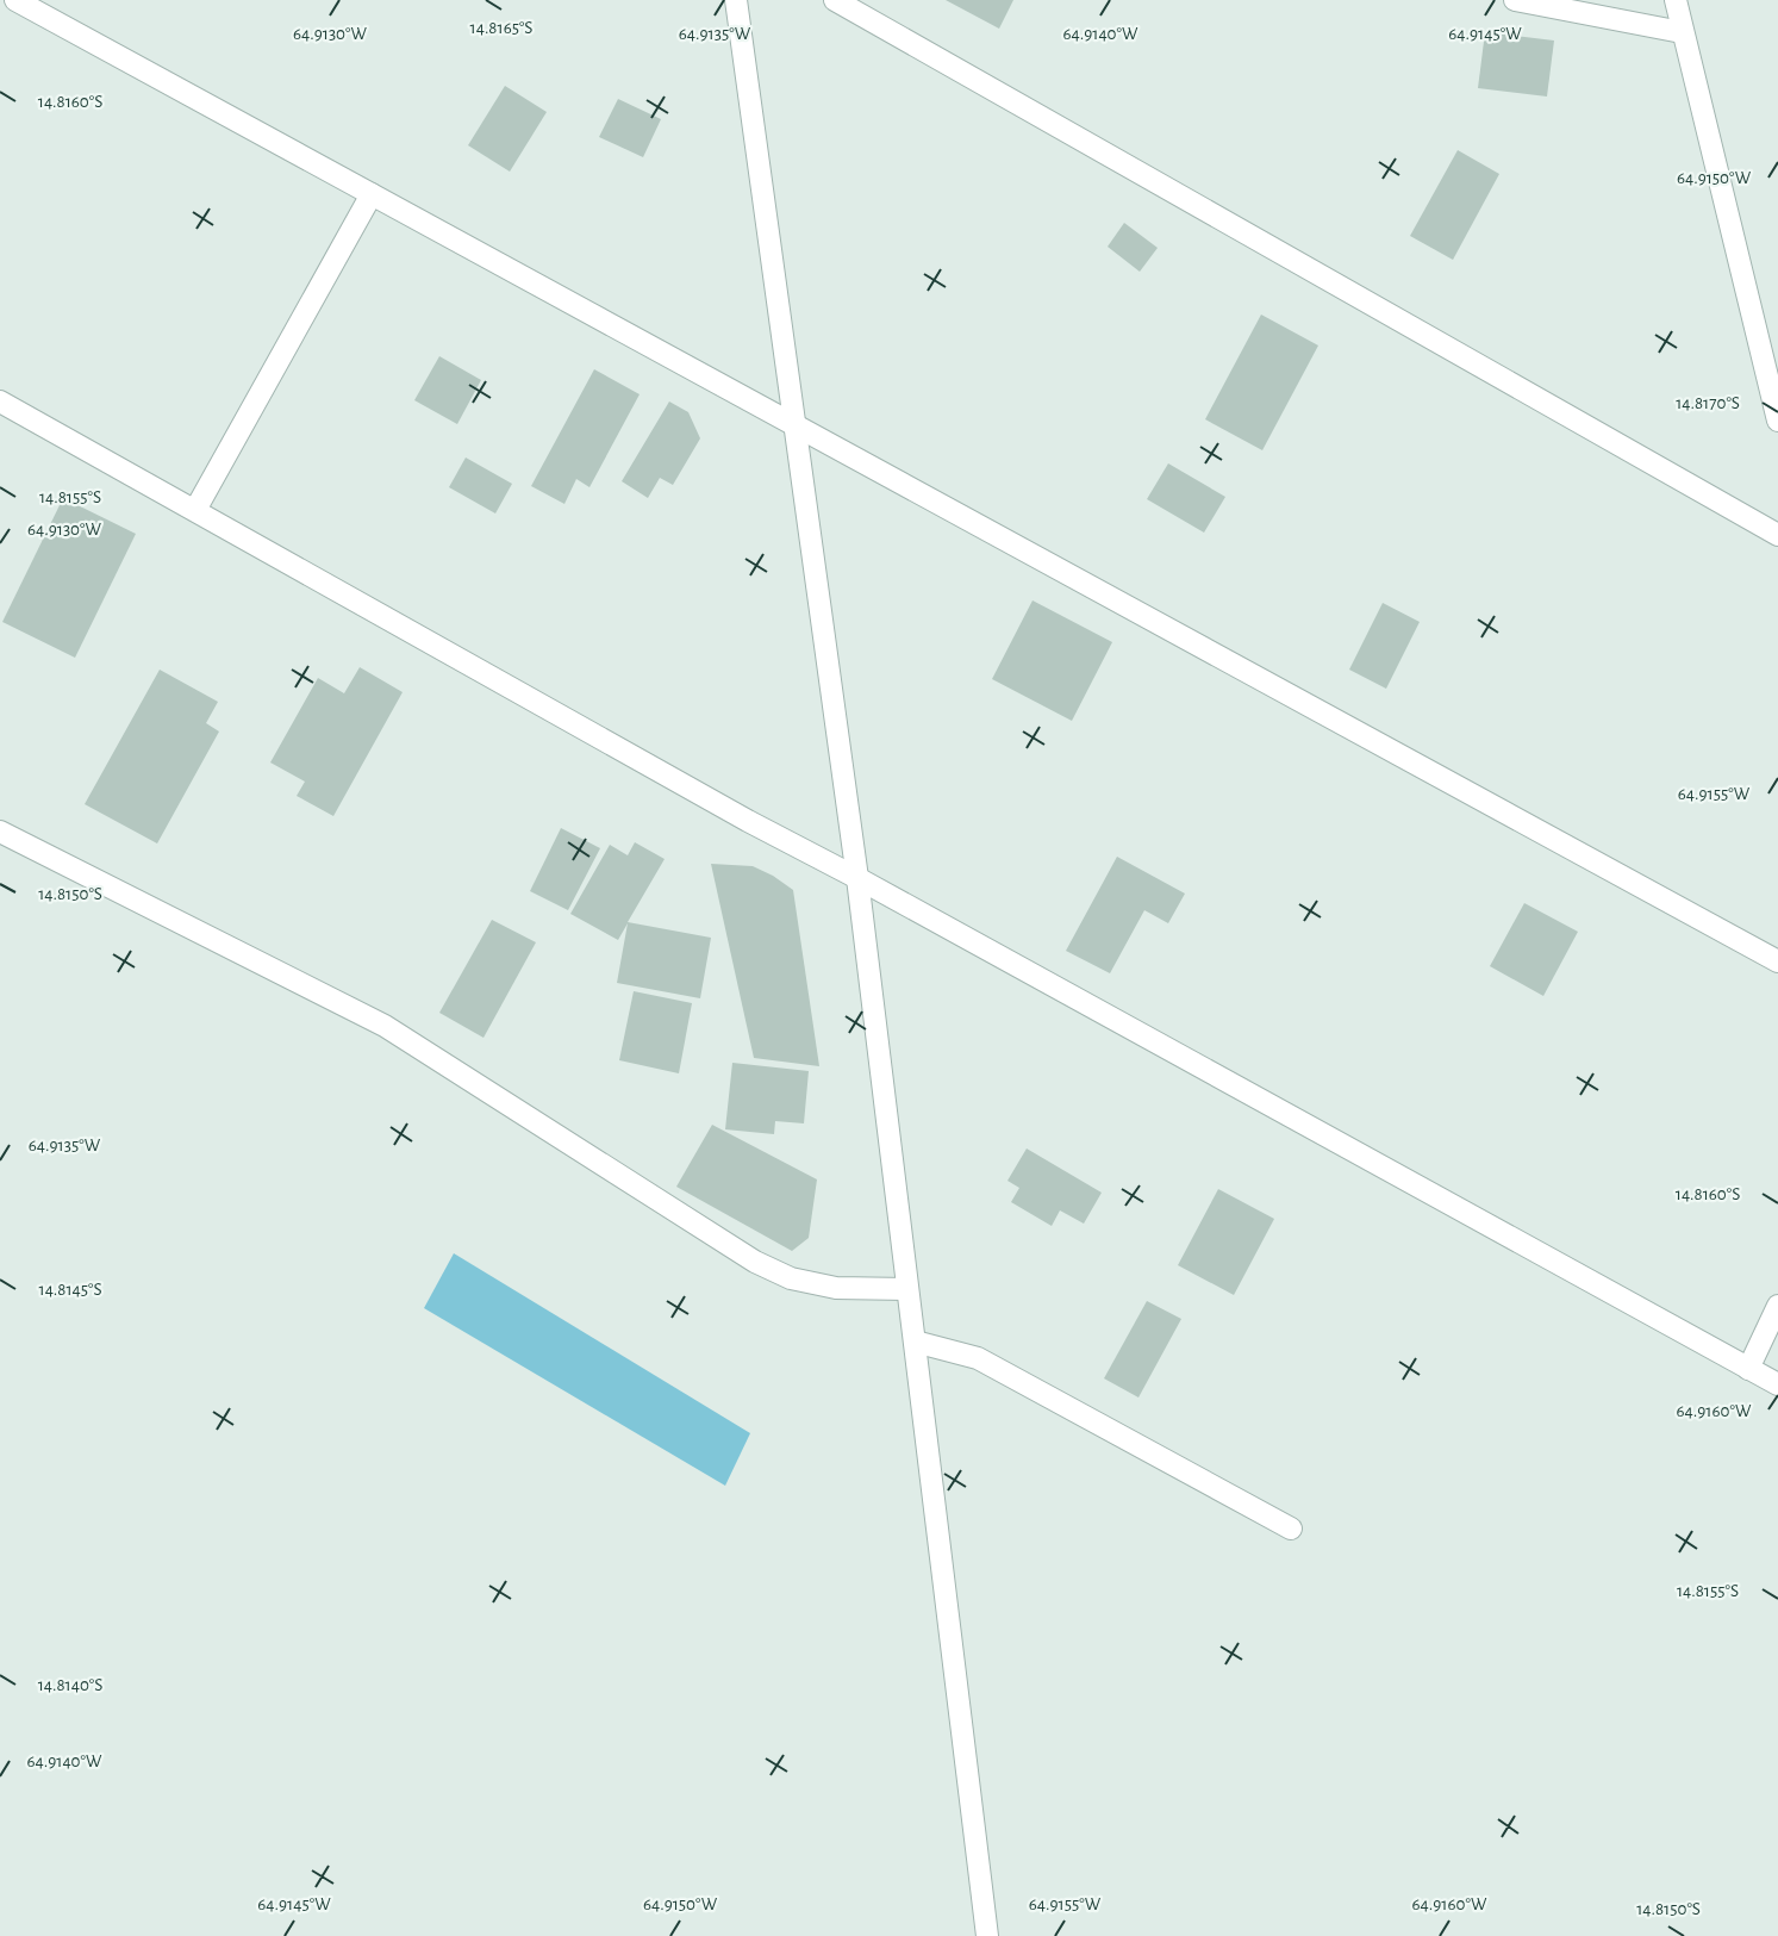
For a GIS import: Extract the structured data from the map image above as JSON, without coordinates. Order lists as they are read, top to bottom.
{
  "coordinates": [
    "14.8165°S",
    "64.9130°W",
    "64.9135°W",
    "64.9140°W",
    "64.9145°W",
    "14.8160°S",
    "64.9150°W",
    "14.8170°S",
    "14.8155°S",
    "64.9155°W",
    "14.8150°S",
    "14.8145°S",
    "64.9160°W",
    "14.8140°S"
  ]
}
